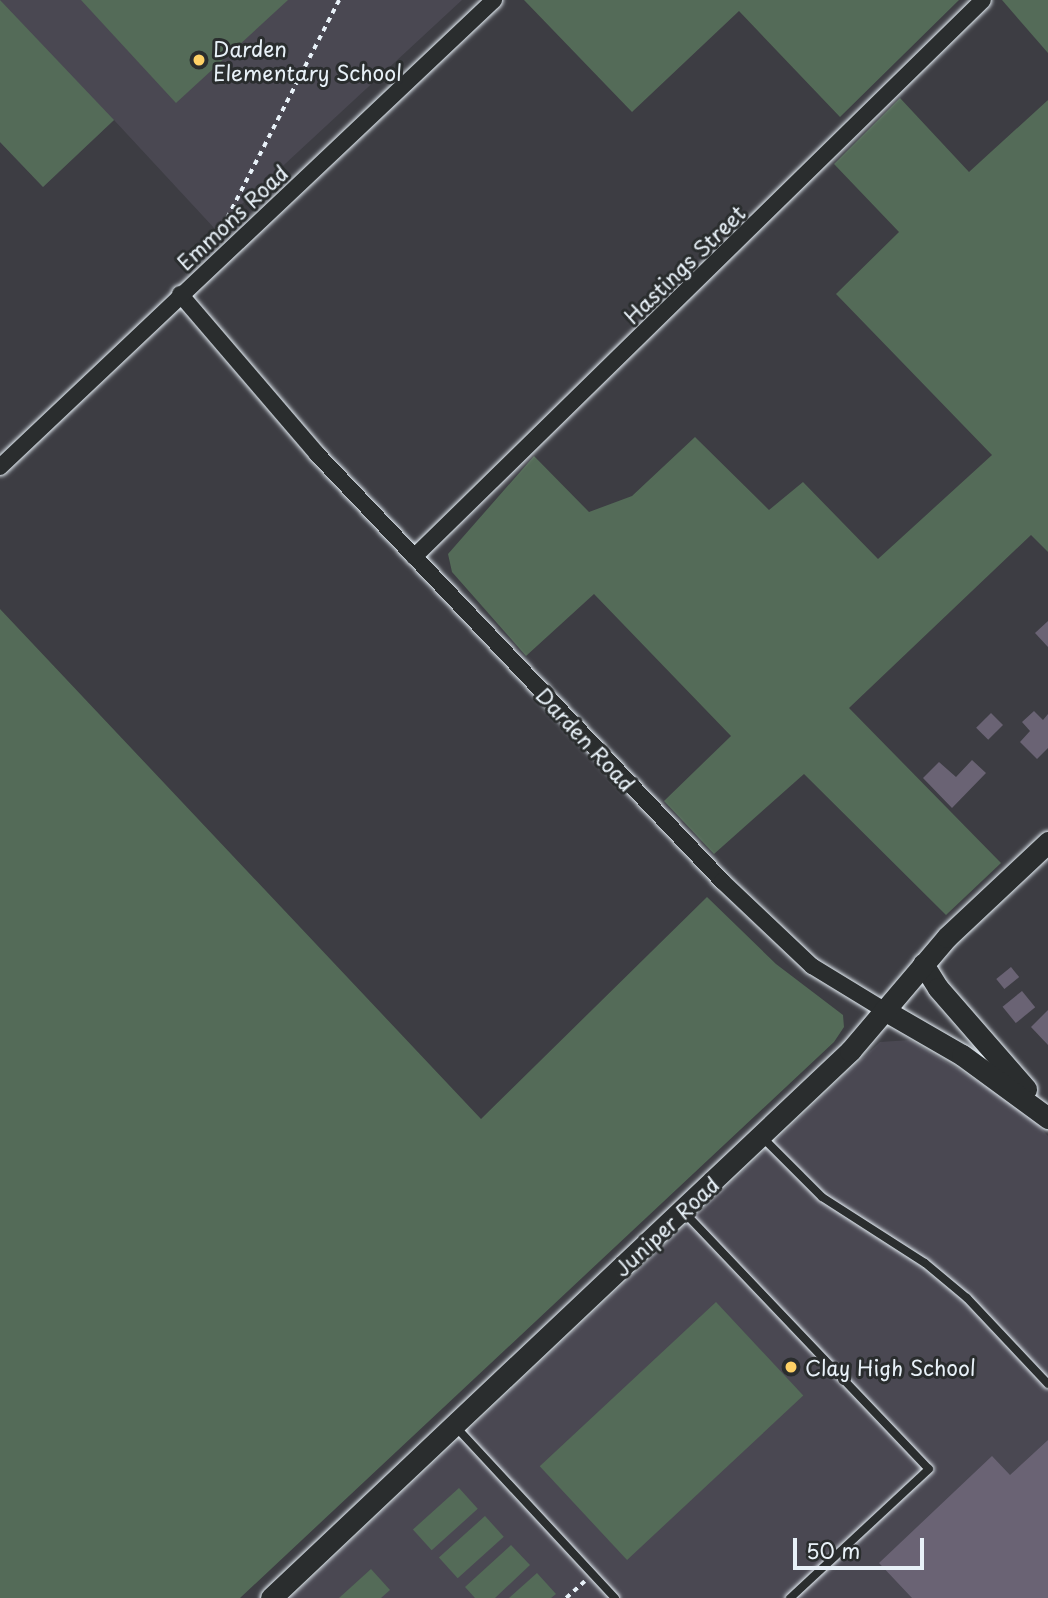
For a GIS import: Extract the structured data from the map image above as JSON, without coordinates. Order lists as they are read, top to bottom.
{
  "streets": {
    "street": [
      "Emmons Road",
      "Hastings Street",
      "Darden Road",
      "Juniper Road"
    ]
  },
  "crossings": [
    ["Emmons Road", "Darden Road"],
    ["Hastings Street", "Darden Road"],
    ["Darden Road", "Juniper Road"]
  ],
  "places": ["Darden Elementary School", "Clay High School"],
  "scale_bar": "50 m"
}
